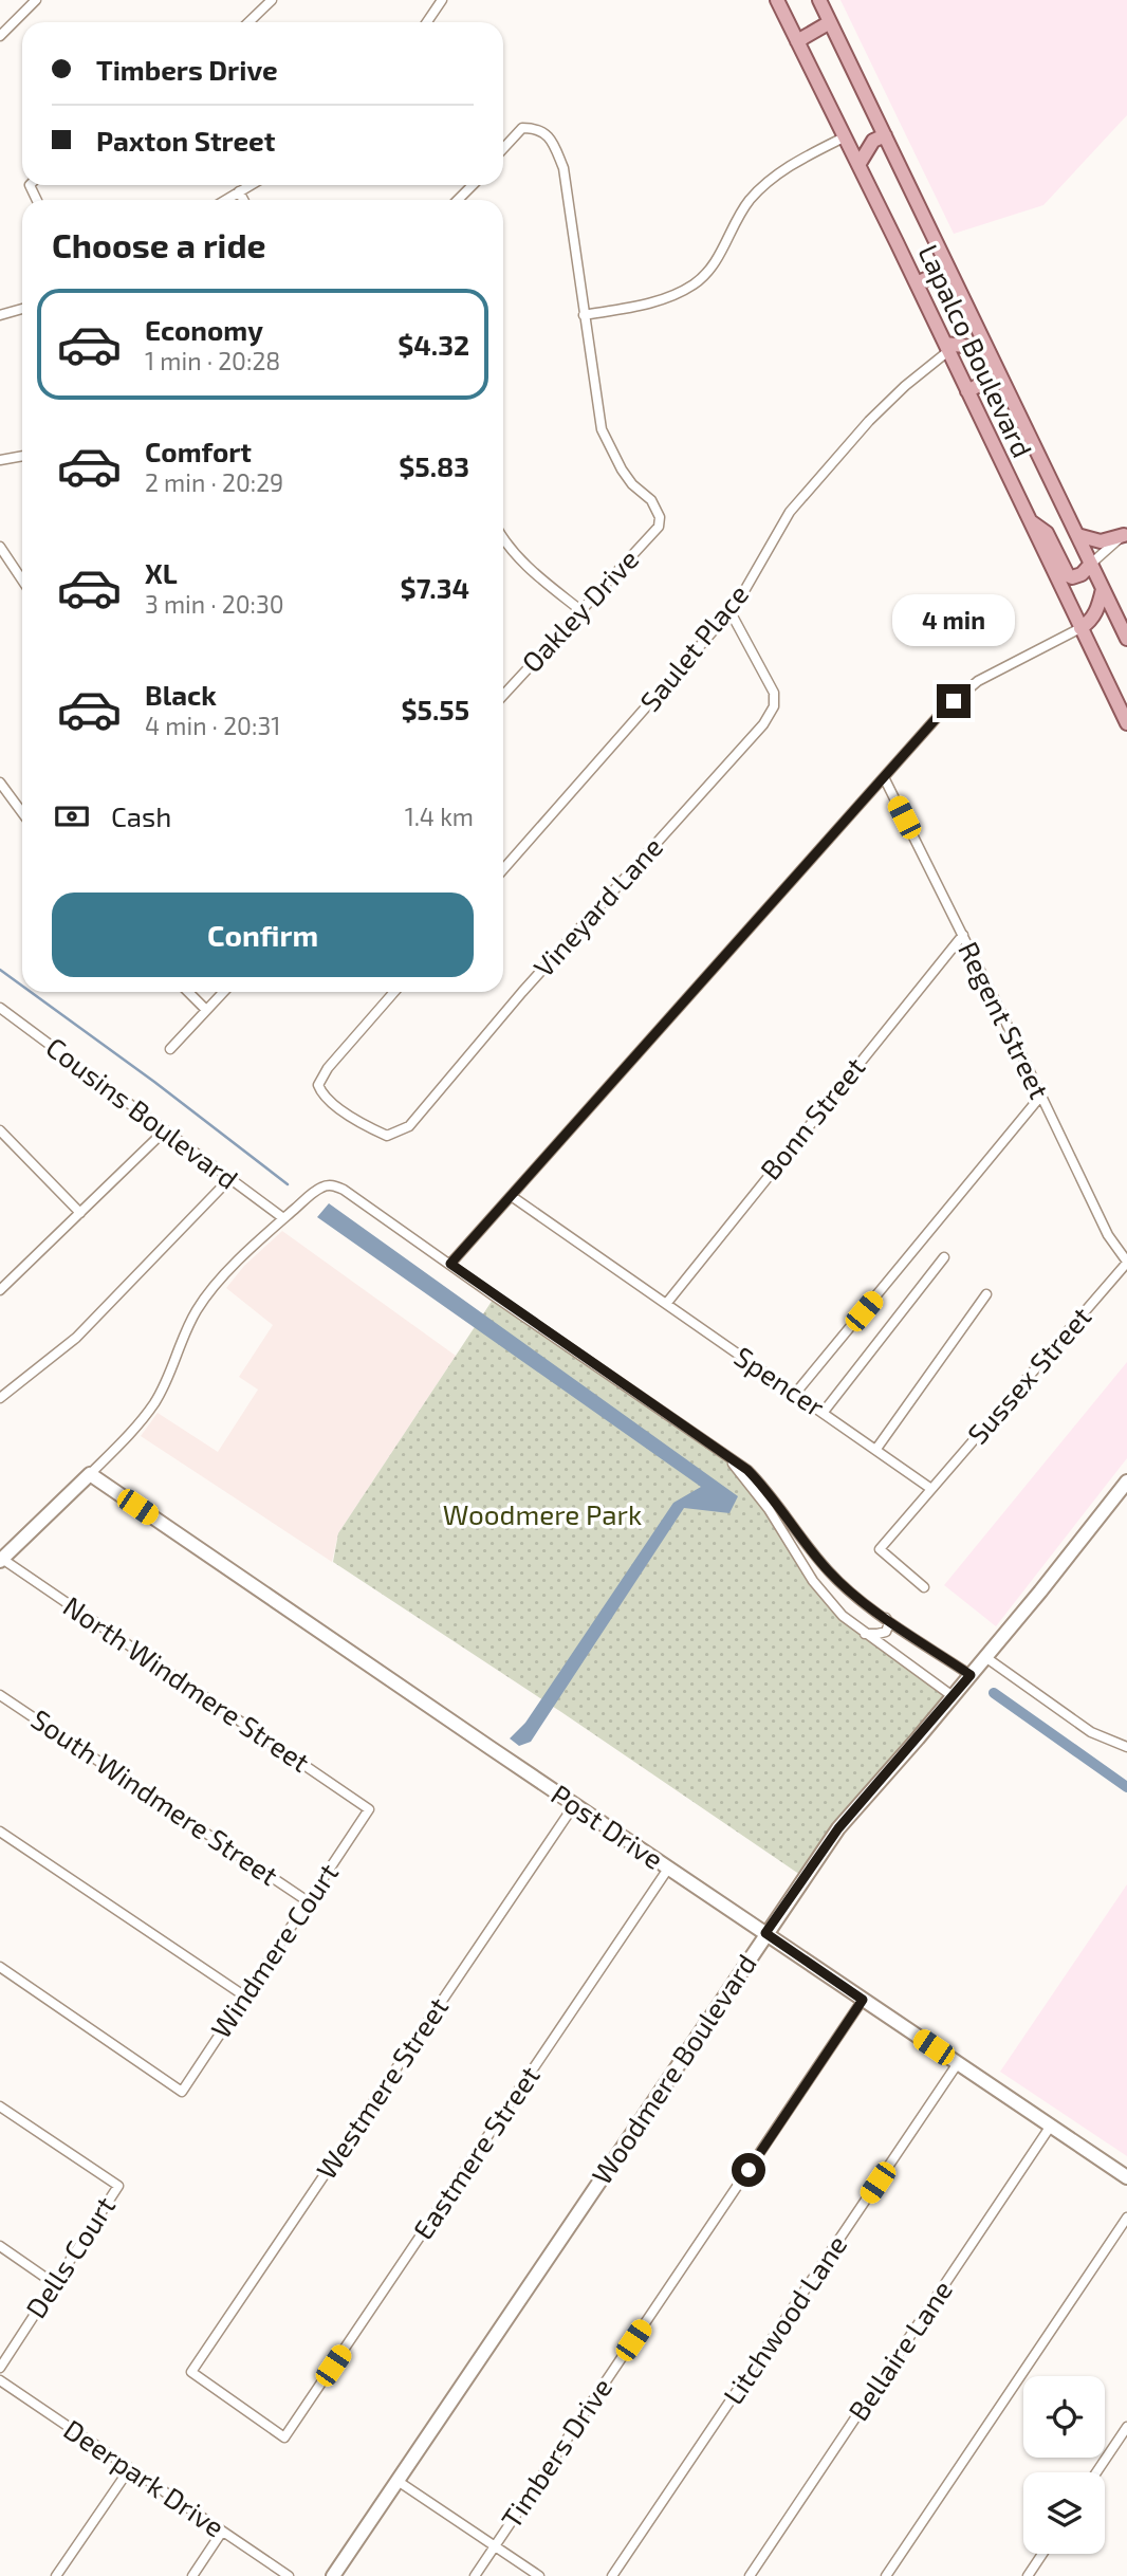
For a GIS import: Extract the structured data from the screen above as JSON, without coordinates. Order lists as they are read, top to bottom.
{
  "streets": {
    "main road": ["Lapalco Boulevard"],
    "street": [
      "Oakley Drive",
      "Saulet Place",
      "Vineyard Lane",
      "Regent Street",
      "Cousins Boulevard",
      "Bonn Street",
      "Sussex Street",
      "Spencer",
      "North Windmere Street",
      "South Windmere Street",
      "Post Drive",
      "Windmere Court",
      "Woodmere Boulevard",
      "Westmere Street",
      "Eastmere Street",
      "Dells Court",
      "Litchwood Lane",
      "Bellaire Lane",
      "Timbers Drive",
      "Deerpark Drive"
    ]
  },
  "crossings": [
    ["Lapalco Boulevard", "Saulet Place"],
    ["Saulet Place", "Vineyard Lane"],
    ["Regent Street", "Bonn Street"],
    ["Regent Street", "Sussex Street"],
    ["Bonn Street", "Spencer"],
    ["Sussex Street", "Spencer"],
    ["North Windmere Street", "Windmere Court"],
    ["South Windmere Street", "Windmere Court"],
    ["Post Drive", "Woodmere Boulevard"],
    ["Post Drive", "Westmere Street"],
    ["Post Drive", "Eastmere Street"],
    ["Post Drive", "Litchwood Lane"],
    ["Post Drive", "Bellaire Lane"],
    ["Post Drive", "Timbers Drive"],
    ["Westmere Street", "Eastmere Street"]
  ],
  "parks": ["Woodmere Park"],
  "page": {
    "banner": ["Timbers Drive", "Paxton Street"],
    "heading": "Choose a ride",
    "list": [
      {
        "name": "Economy",
        "note": "1 min · 20:28",
        "value": "$4.32"
      },
      {
        "name": "Comfort",
        "note": "2 min · 20:29",
        "value": "$5.83"
      },
      {
        "name": "XL",
        "note": "3 min · 20:30",
        "value": "$7.34"
      },
      {
        "name": "Black",
        "note": "4 min · 20:31",
        "value": "$5.55"
      }
    ],
    "bubble": "4 min",
    "pay": ["Cash", "1.4 km"],
    "buttons": "Confirm"
  }
}
